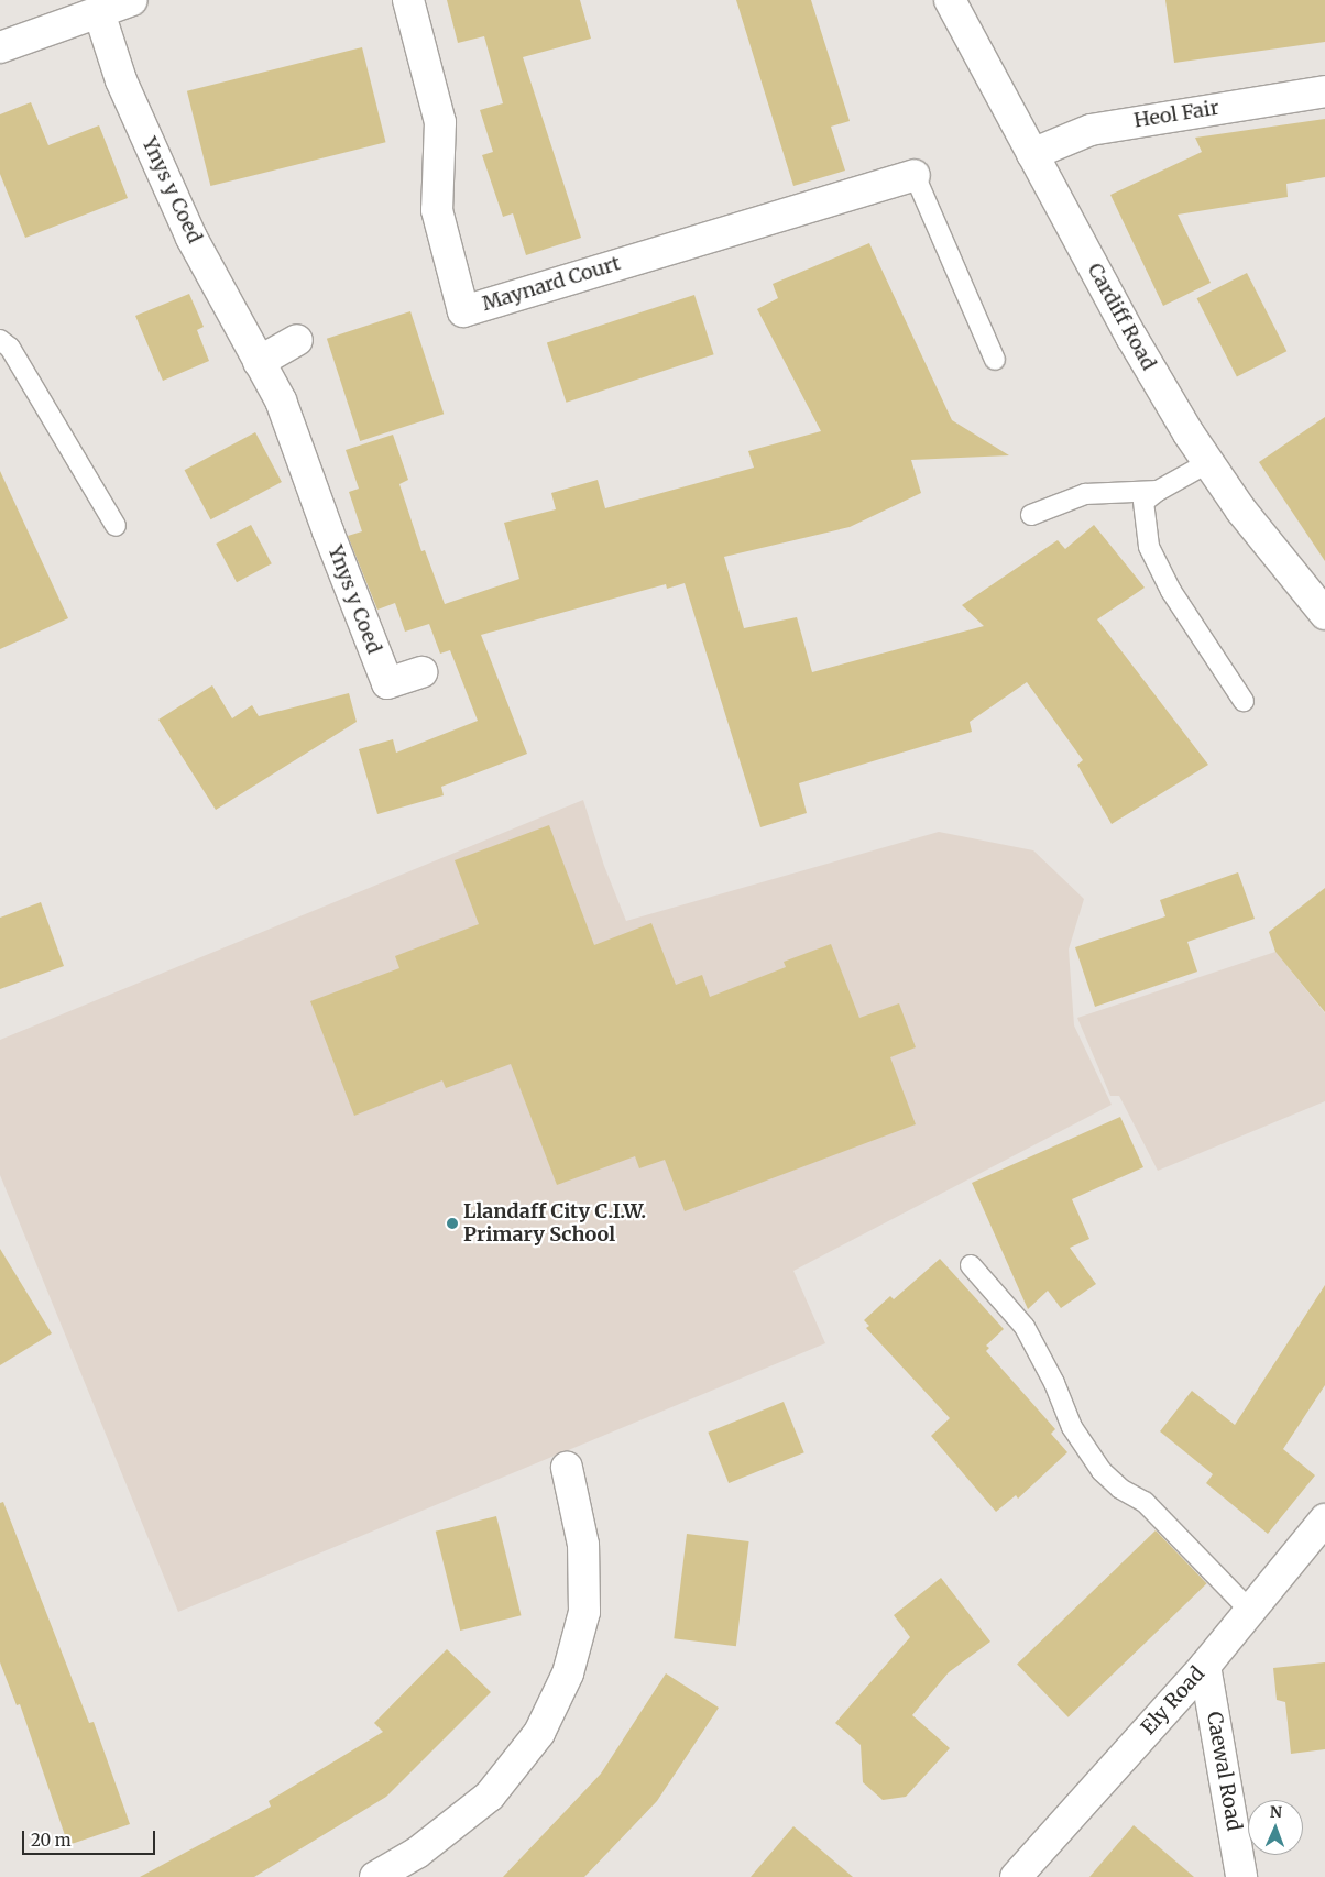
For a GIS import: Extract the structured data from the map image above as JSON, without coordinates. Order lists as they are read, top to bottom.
{
  "streets": {
    "street": [
      "Heol Fair",
      "Ynys y Coed",
      "Maynard Court",
      "Cardiff Road",
      "Ely Road",
      "Caewal Road"
    ]
  },
  "crossings": [
    ["Heol Fair", "Cardiff Road"],
    ["Ely Road", "Caewal Road"]
  ],
  "places": ["Llandaff City C.I.W. Primary School"],
  "scale_bar": "20 m",
  "north": "top"
}
